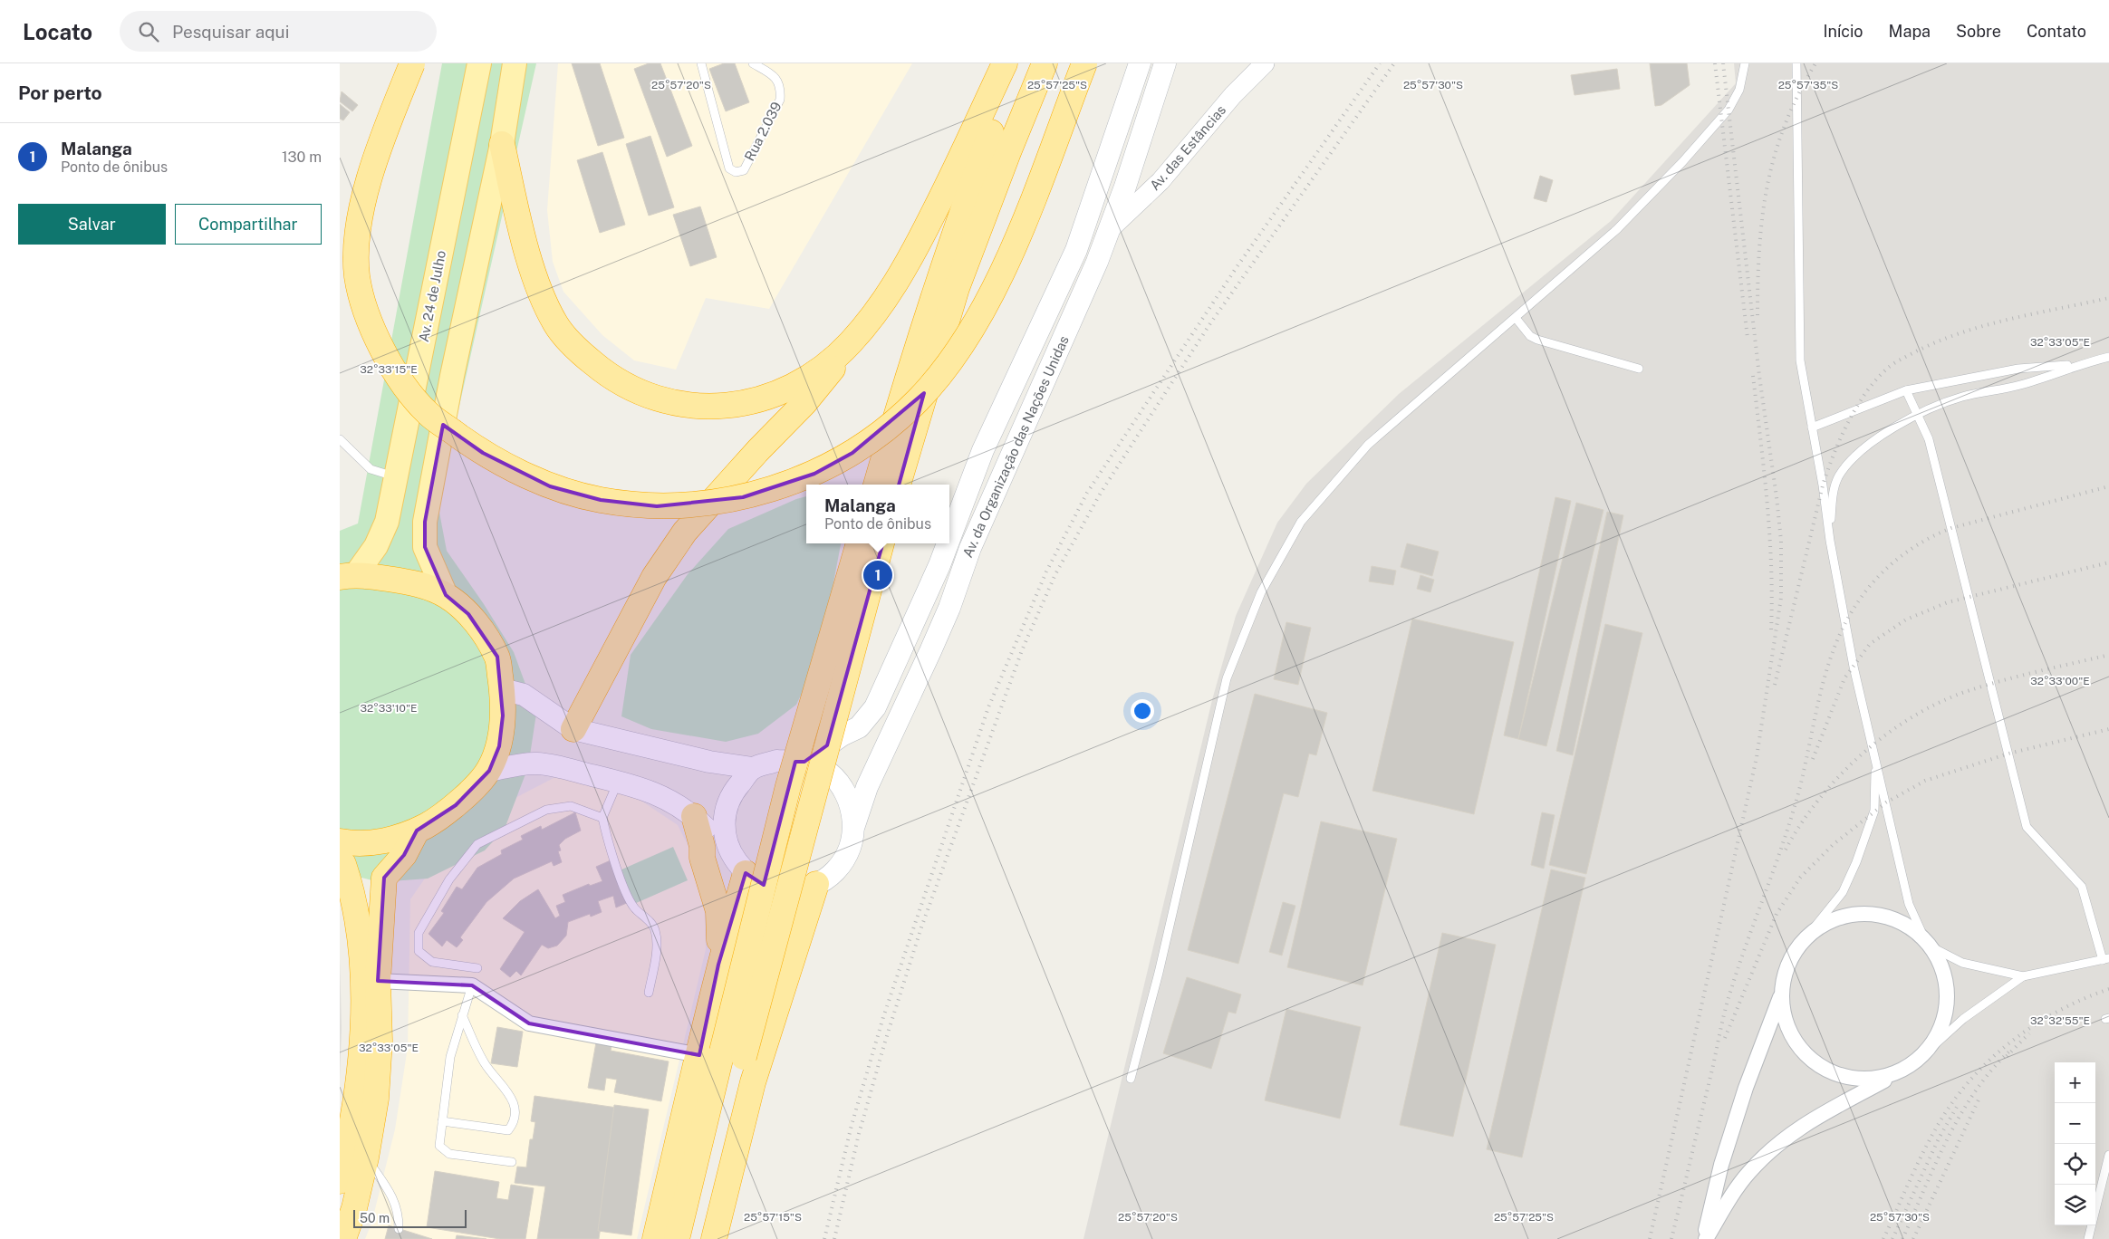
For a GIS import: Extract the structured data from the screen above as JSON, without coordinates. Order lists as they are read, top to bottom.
{
  "streets": {
    "main road": ["Av. 24 de Julho", "Av. da Organização das Nações Unidas"],
    "street": ["Av. das Estâncias"],
    "lane": ["Rua 2.039"]
  },
  "crossings": [
    ["Av. das Estâncias", "Av. da Organização das Nações Unidas"]
  ],
  "scale_bar": "50 m",
  "page": {
    "header": "Locato",
    "search": "Pesquisar aqui",
    "nav": [
      "Início",
      "Mapa",
      "Sobre",
      "Contato"
    ],
    "heading": "Por perto",
    "list": [
      {
        "mark": "1",
        "name": "Malanga",
        "note": "Ponto de ônibus",
        "value": "130 m"
      }
    ],
    "buttons": ["Salvar", "Compartilhar"],
    "popup": ["Malanga", "Ponto de ônibus"],
    "pins": "1",
    "map_buttons": ["+", "−"],
    "scale": "50 m"
  },
  "coordinates": [
    "25°57'20\"S",
    "25°57'25\"S",
    "25°57'30\"S",
    "25°57'35\"S",
    "32°33'05\"E",
    "32°33'15\"E",
    "32°33'00\"E",
    "32°33'10\"E",
    "32°32'55\"E",
    "25°57'15\"S"
  ]
}
